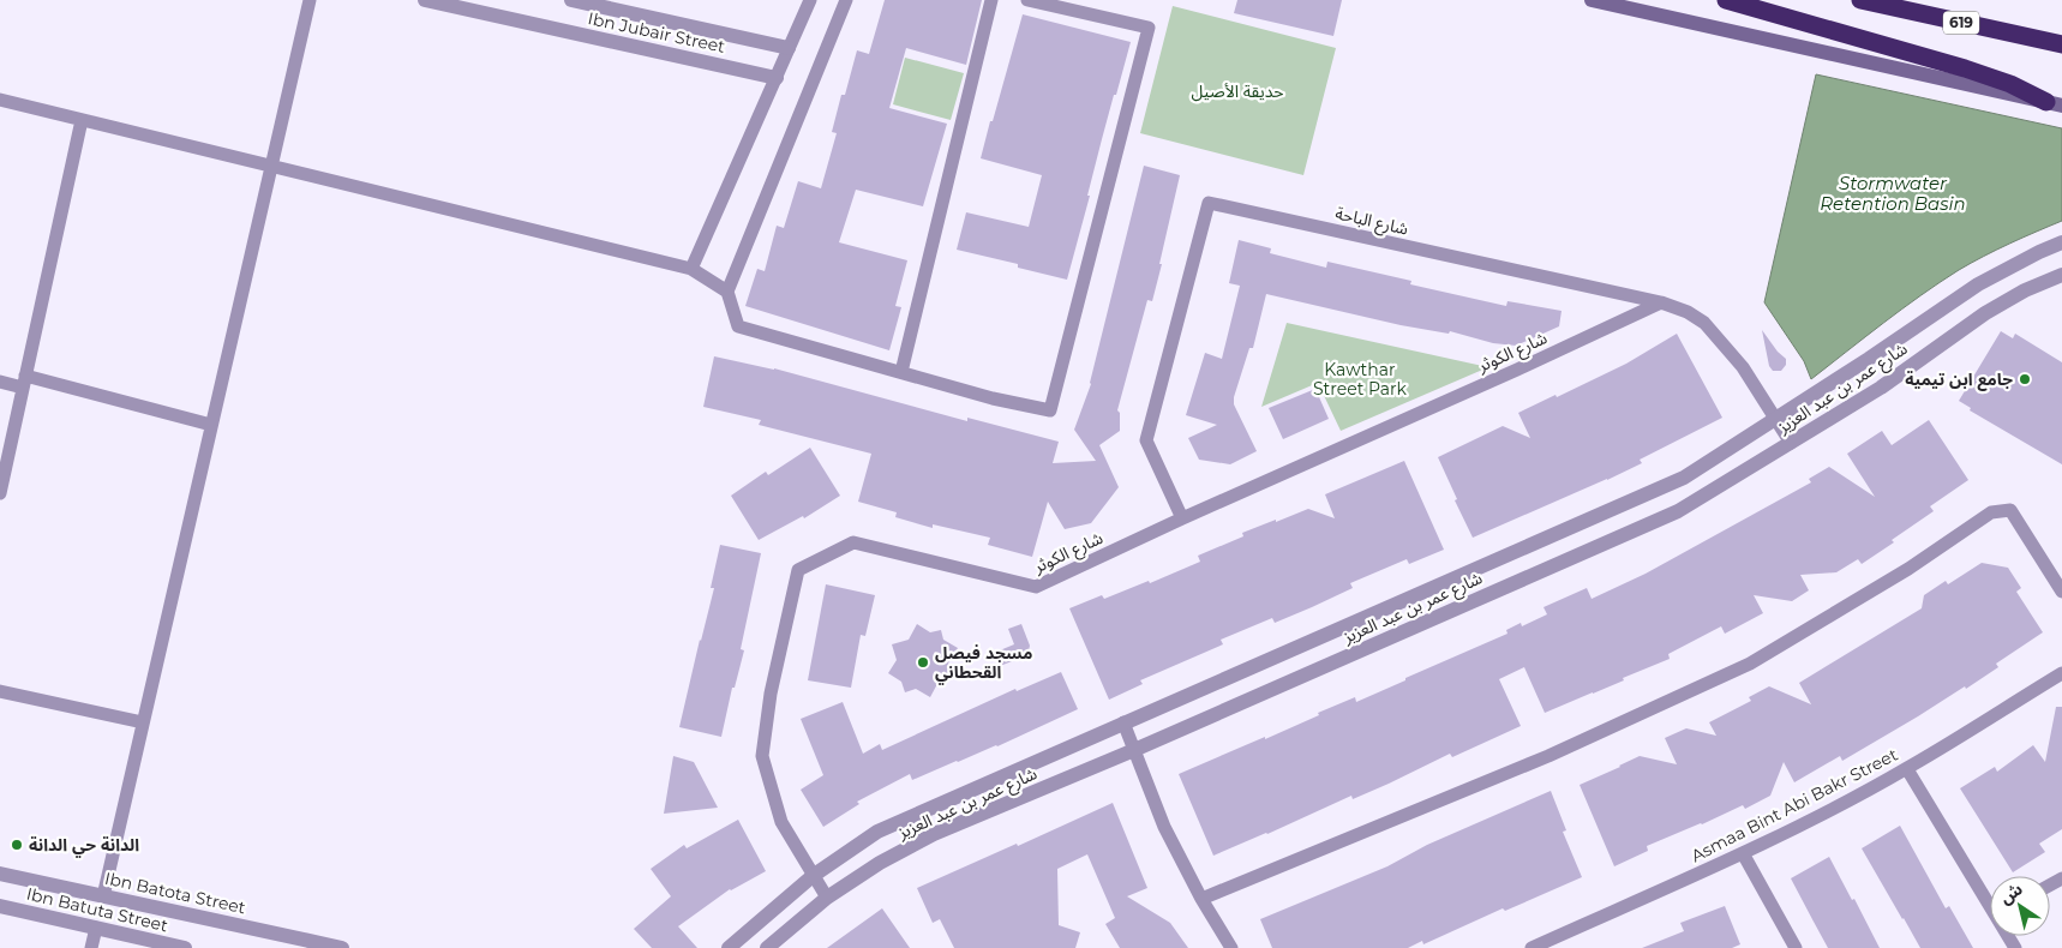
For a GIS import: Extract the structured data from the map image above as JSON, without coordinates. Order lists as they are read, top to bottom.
{
  "streets": {
    "highway": ["619"],
    "street": [
      "Ibn Jubair Street",
      "شارع الباحة",
      "شارع الكوثر",
      "شارع عمر بن عبد العزيز",
      "Asmaa Bint Abi Bakr Street",
      "Ibn Batota Street",
      "Ibn Batuta Street"
    ]
  },
  "crossings": [
    ["شارع الباحة", "شارع الكوثر"],
    ["شارع الباحة", "شارع عمر بن عبد العزيز"],
    ["شارع الكوثر", "شارع عمر بن عبد العزيز"]
  ],
  "water": ["Stormwater Retention Basin"],
  "parks": ["حديقة الأصيل", "Kawthar Street Park"],
  "places": ["جامع ابن تيمية", "مسجد فيصل القحطاني", "الدانة حي الدانة"],
  "north": "top left"
}
